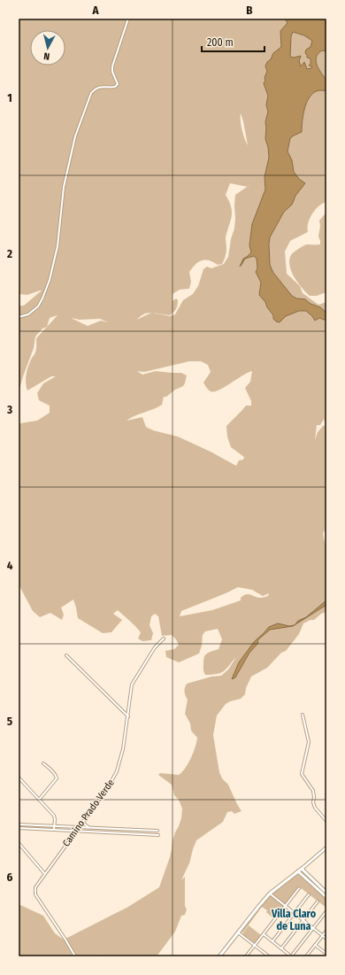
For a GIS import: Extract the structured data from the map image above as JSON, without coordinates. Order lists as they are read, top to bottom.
{
  "streets": {
    "street": ["Camino Prado Verde"]
  },
  "districts": ["Villa Claro de Luna"],
  "scale_bar": "200 m",
  "north": "bottom",
  "grid": {
    "columns": ["A", "B"],
    "rows": [
      "1",
      "2",
      "3",
      "4",
      "5",
      "6"
    ]
  }
}
